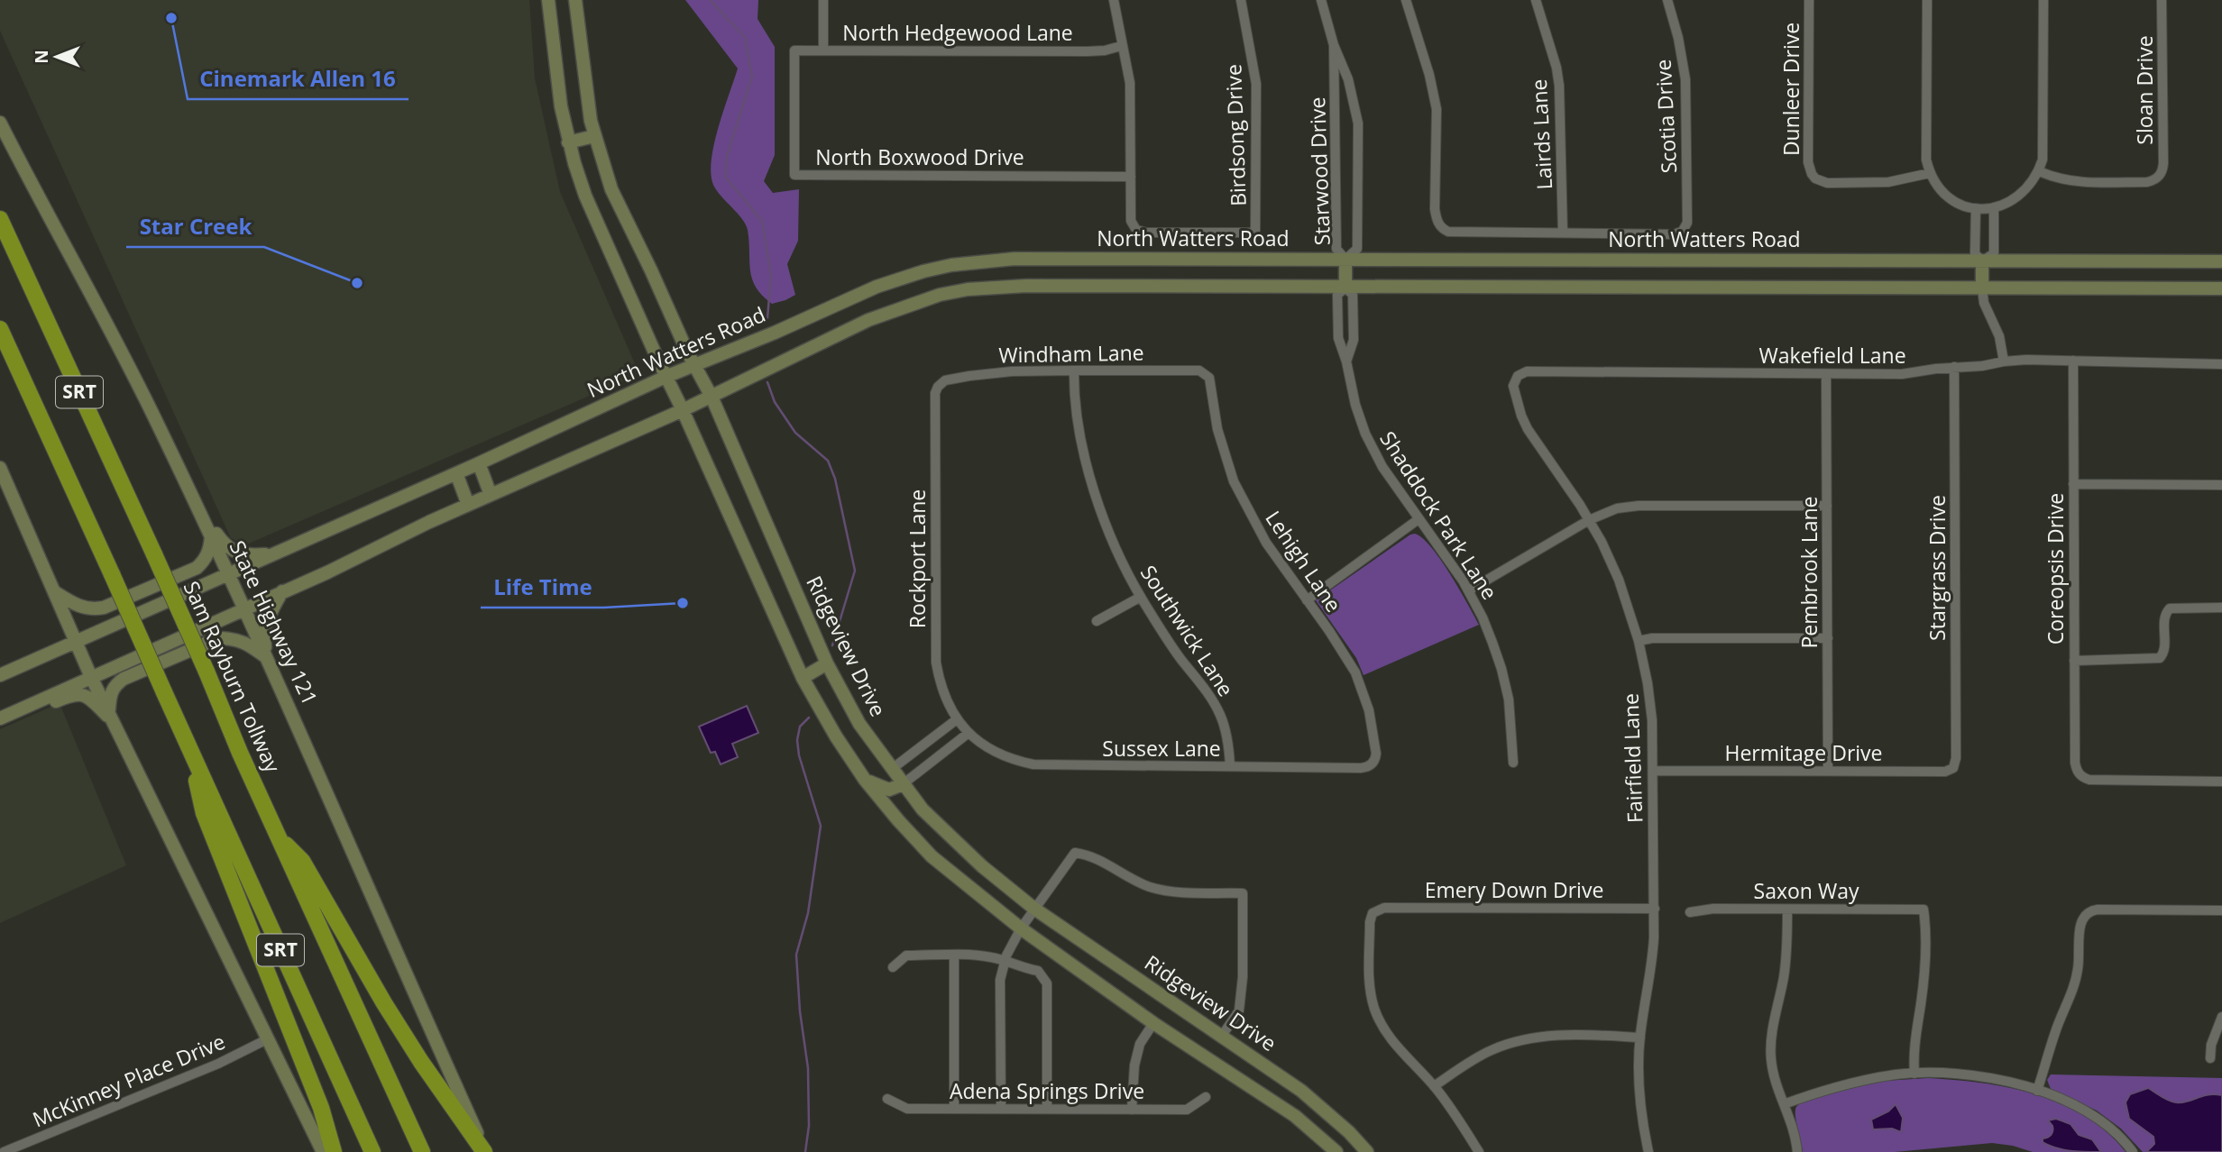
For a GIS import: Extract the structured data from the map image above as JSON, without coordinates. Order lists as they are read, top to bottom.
{
  "streets": {
    "highway": ["SRT", "Sam Rayburn Tollway"],
    "main road": ["North Watters Road", "State Highway 121", "Ridgeview Drive"],
    "street": [
      "North Hedgewood Lane",
      "Dunleer Drive",
      "Sloan Drive",
      "Scotia Drive",
      "Lairds Lane",
      "Birdsong Drive",
      "North Boxwood Drive",
      "Starwood Drive",
      "Windham Lane",
      "Wakefield Lane",
      "Shaddock Park Lane",
      "Rockport Lane",
      "Lehigh Lane",
      "Stargrass Drive",
      "Coreopsis Drive",
      "Pembrook Lane",
      "Southwick Lane",
      "Sussex Lane",
      "Hermitage Drive",
      "Fairfield Lane",
      "Emery Down Drive",
      "Saxon Way",
      "McKinney Place Drive",
      "Adena Springs Drive"
    ]
  },
  "crossings": [
    ["North Hedgewood Lane", "North Boxwood Drive"],
    ["Scotia Drive", "Lairds Lane"],
    ["Birdsong Drive", "North Boxwood Drive"],
    ["Starwood Drive", "North Watters Road"],
    ["North Watters Road", "State Highway 121"],
    ["North Watters Road", "Ridgeview Drive"],
    ["Windham Lane", "Rockport Lane"],
    ["Windham Lane", "Lehigh Lane"],
    ["Windham Lane", "Southwick Lane"],
    ["Wakefield Lane", "Stargrass Drive"],
    ["Wakefield Lane", "Coreopsis Drive"],
    ["Wakefield Lane", "Pembrook Lane"],
    ["Wakefield Lane", "Fairfield Lane"],
    ["Rockport Lane", "Sussex Lane"],
    ["Lehigh Lane", "Sussex Lane"],
    ["Stargrass Drive", "Hermitage Drive"],
    ["Pembrook Lane", "Hermitage Drive"],
    ["Southwick Lane", "Sussex Lane"],
    ["Hermitage Drive", "Fairfield Lane"],
    ["Fairfield Lane", "Emery Down Drive"]
  ],
  "places": ["Cinemark Allen 16", "Star Creek", "Life Time"],
  "north": "left"
}
